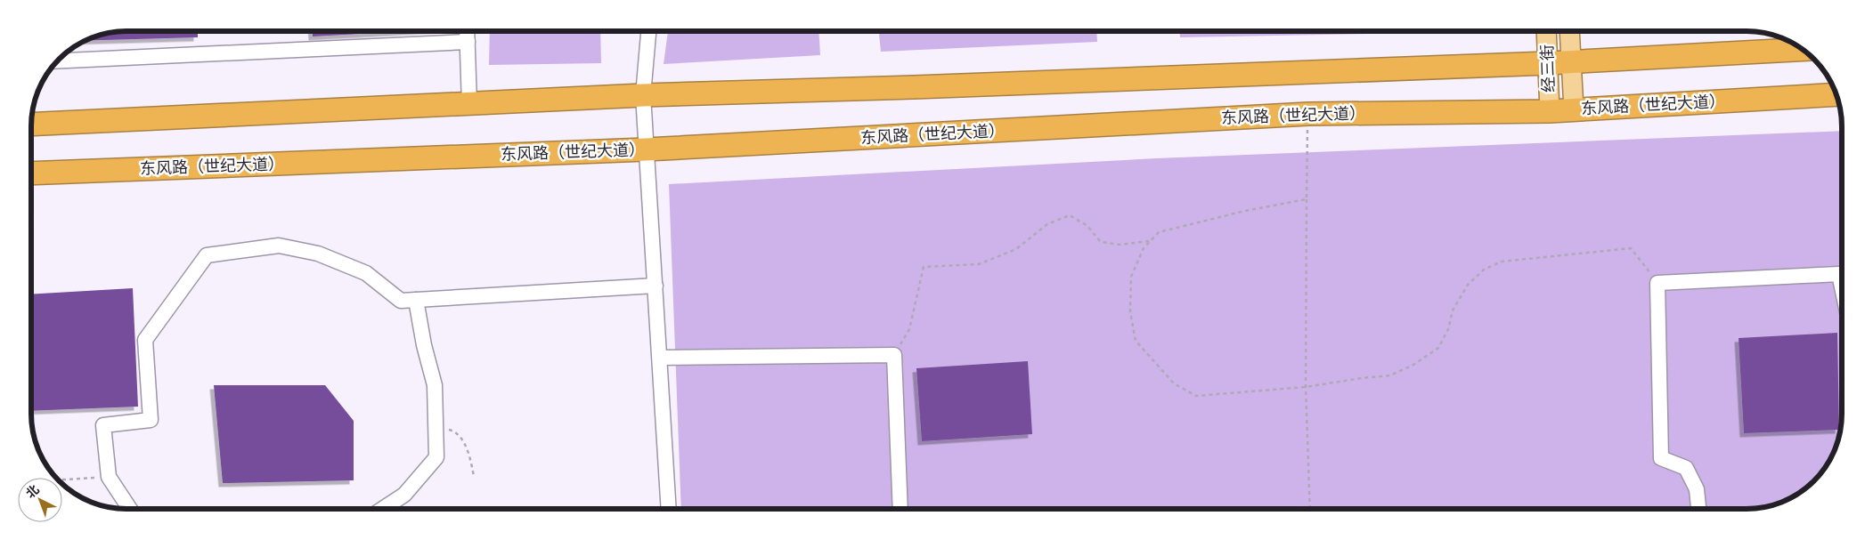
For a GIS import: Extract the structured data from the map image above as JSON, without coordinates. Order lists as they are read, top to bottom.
{
  "streets": {
    "highway": ["东风路（世纪大道）"],
    "main road": ["经三街"]
  },
  "crossings": [
    ["经三街", "东风路（世纪大道）"]
  ],
  "north": "top left"
}
